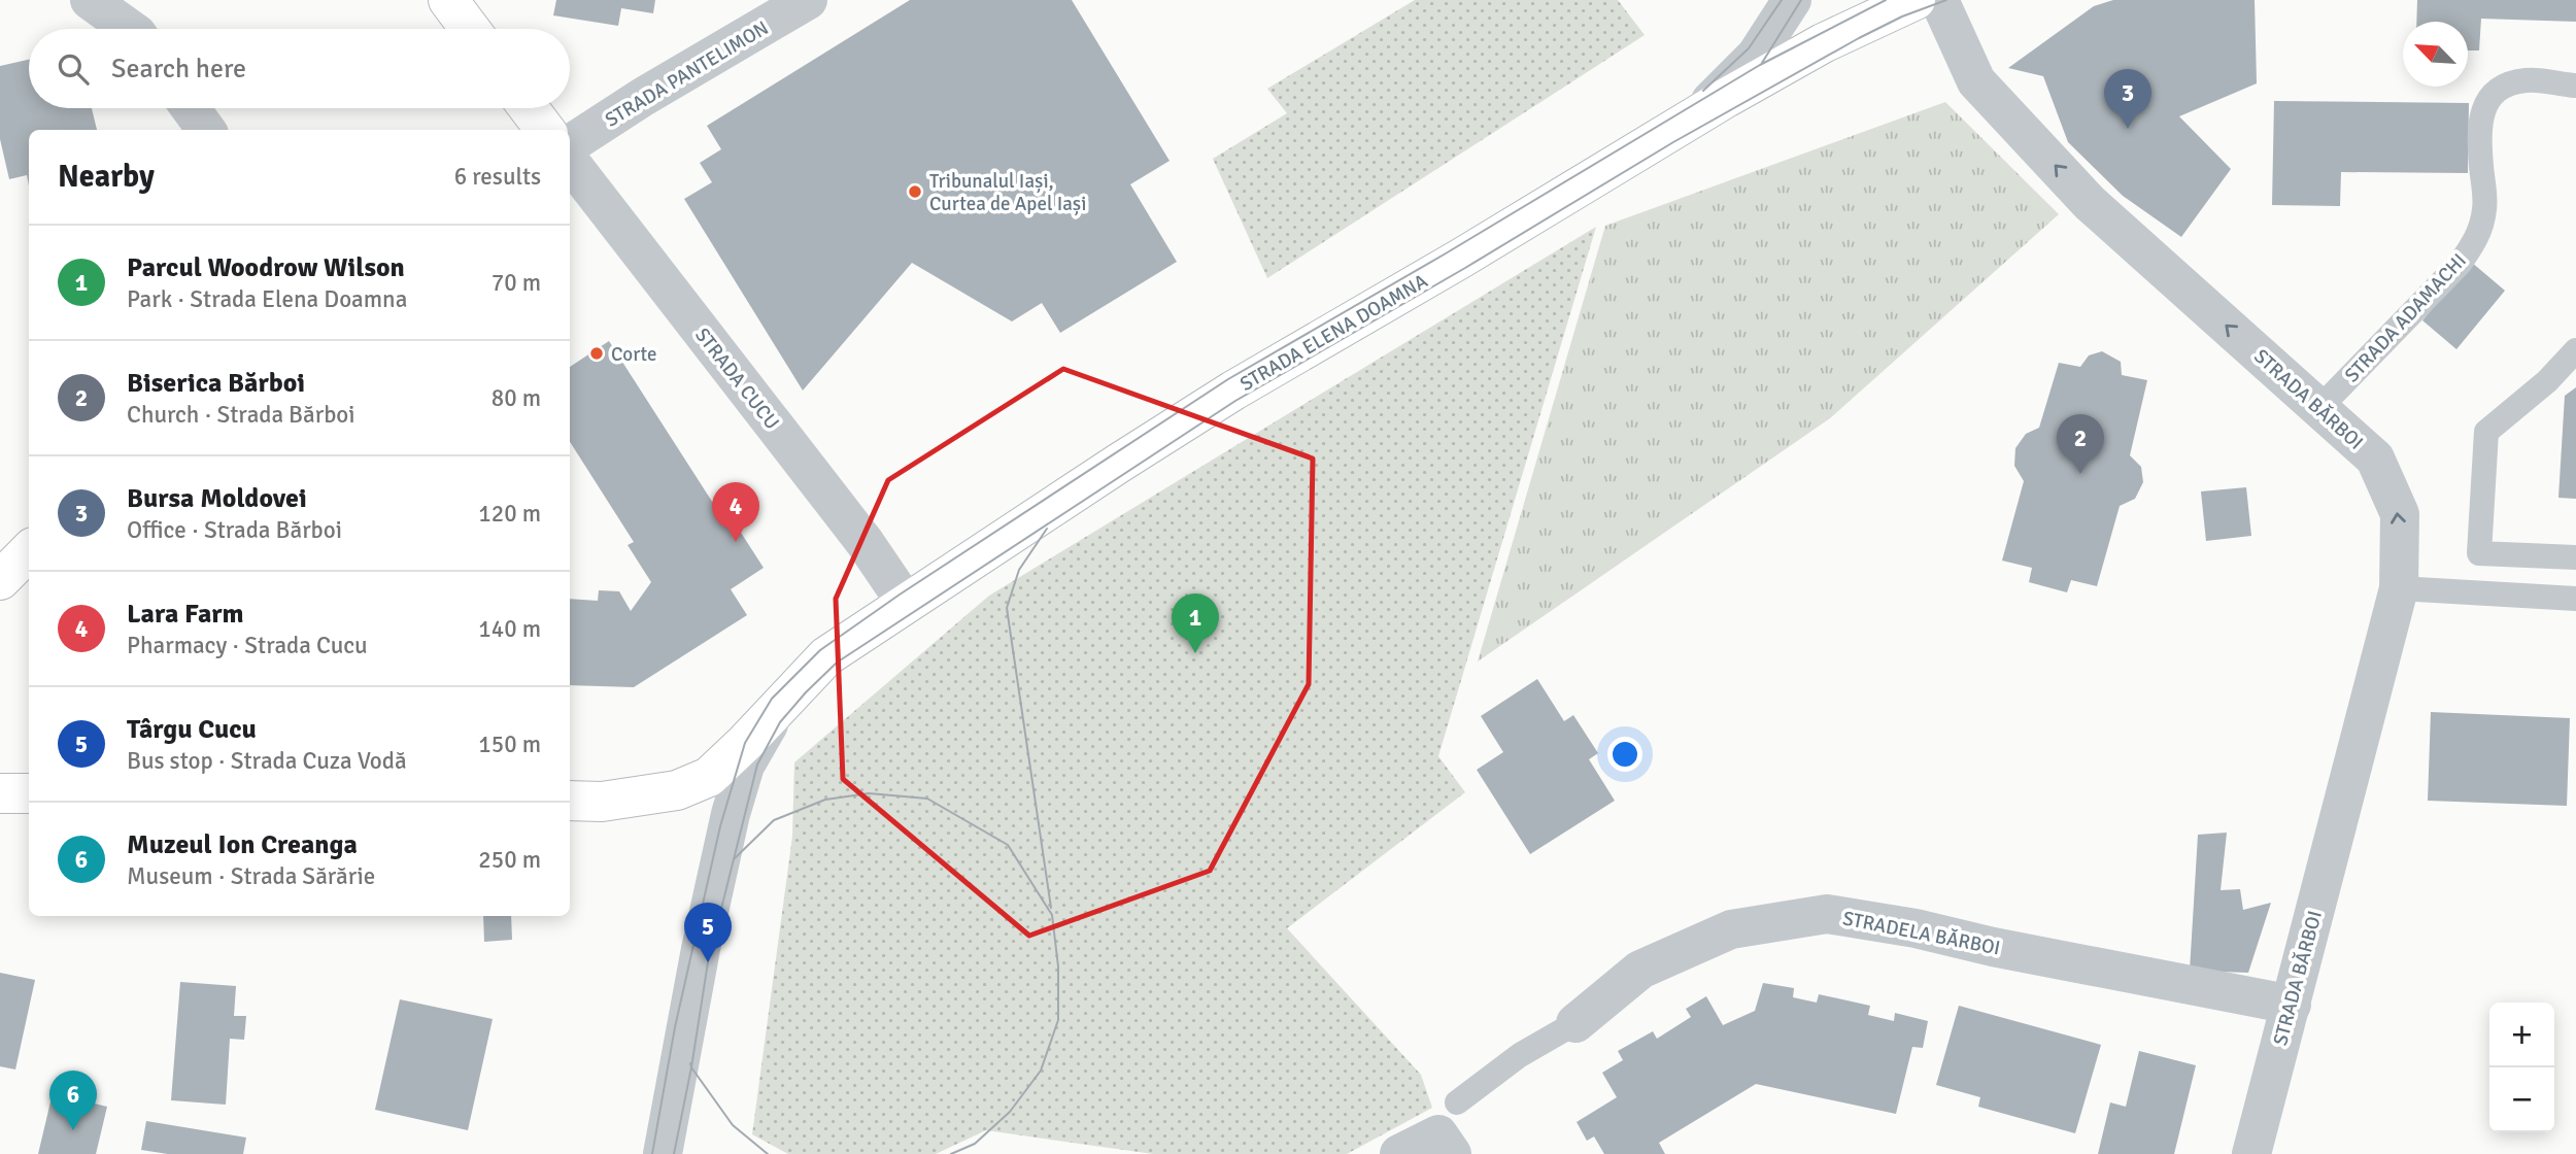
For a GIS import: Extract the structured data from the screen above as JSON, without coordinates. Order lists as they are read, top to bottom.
{
  "streets": {
    "main road": ["STRADA ELENA DOAMNA"],
    "street": [
      "STRADA PANTELIMON",
      "STRADA CUCU",
      "STRADA BĂRBOI",
      "STRADELA BĂRBOI"
    ],
    "lane": ["STRADA ADAMACHI"]
  },
  "crossings": [
    ["STRADA ADAMACHI", "STRADA BĂRBOI"],
    ["STRADA ELENA DOAMNA", "STRADA CUCU"],
    ["STRADA BĂRBOI", "STRADELA BĂRBOI"]
  ],
  "one_way": ["STRADA BĂRBOI"],
  "places": ["Tribunalul Iași, Curtea de Apel Iași", "Corte"],
  "north": "top left",
  "page": {
    "search": "Search here",
    "pins": [
      "3",
      "2",
      "4",
      "1",
      "5",
      "6"
    ],
    "heading": ["Nearby", "6 results"],
    "list": [
      {
        "mark": "1",
        "name": "Parcul Woodrow Wilson",
        "note": "Park · Strada Elena Doamna",
        "value": "70 m"
      },
      {
        "mark": "2",
        "name": "Biserica Bărboi",
        "note": "Church · Strada Bărboi",
        "value": "80 m"
      },
      {
        "mark": "3",
        "name": "Bursa Moldovei",
        "note": "Office · Strada Bărboi",
        "value": "120 m"
      },
      {
        "mark": "4",
        "name": "Lara Farm",
        "note": "Pharmacy · Strada Cucu",
        "value": "140 m"
      },
      {
        "mark": "5",
        "name": "Târgu Cucu",
        "note": "Bus stop · Strada Cuza Vodă",
        "value": "150 m"
      },
      {
        "mark": "6",
        "name": "Muzeul Ion Creanga",
        "note": "Museum · Strada Sărărie",
        "value": "250 m"
      }
    ],
    "map_buttons": ["+", "−"]
  }
}
